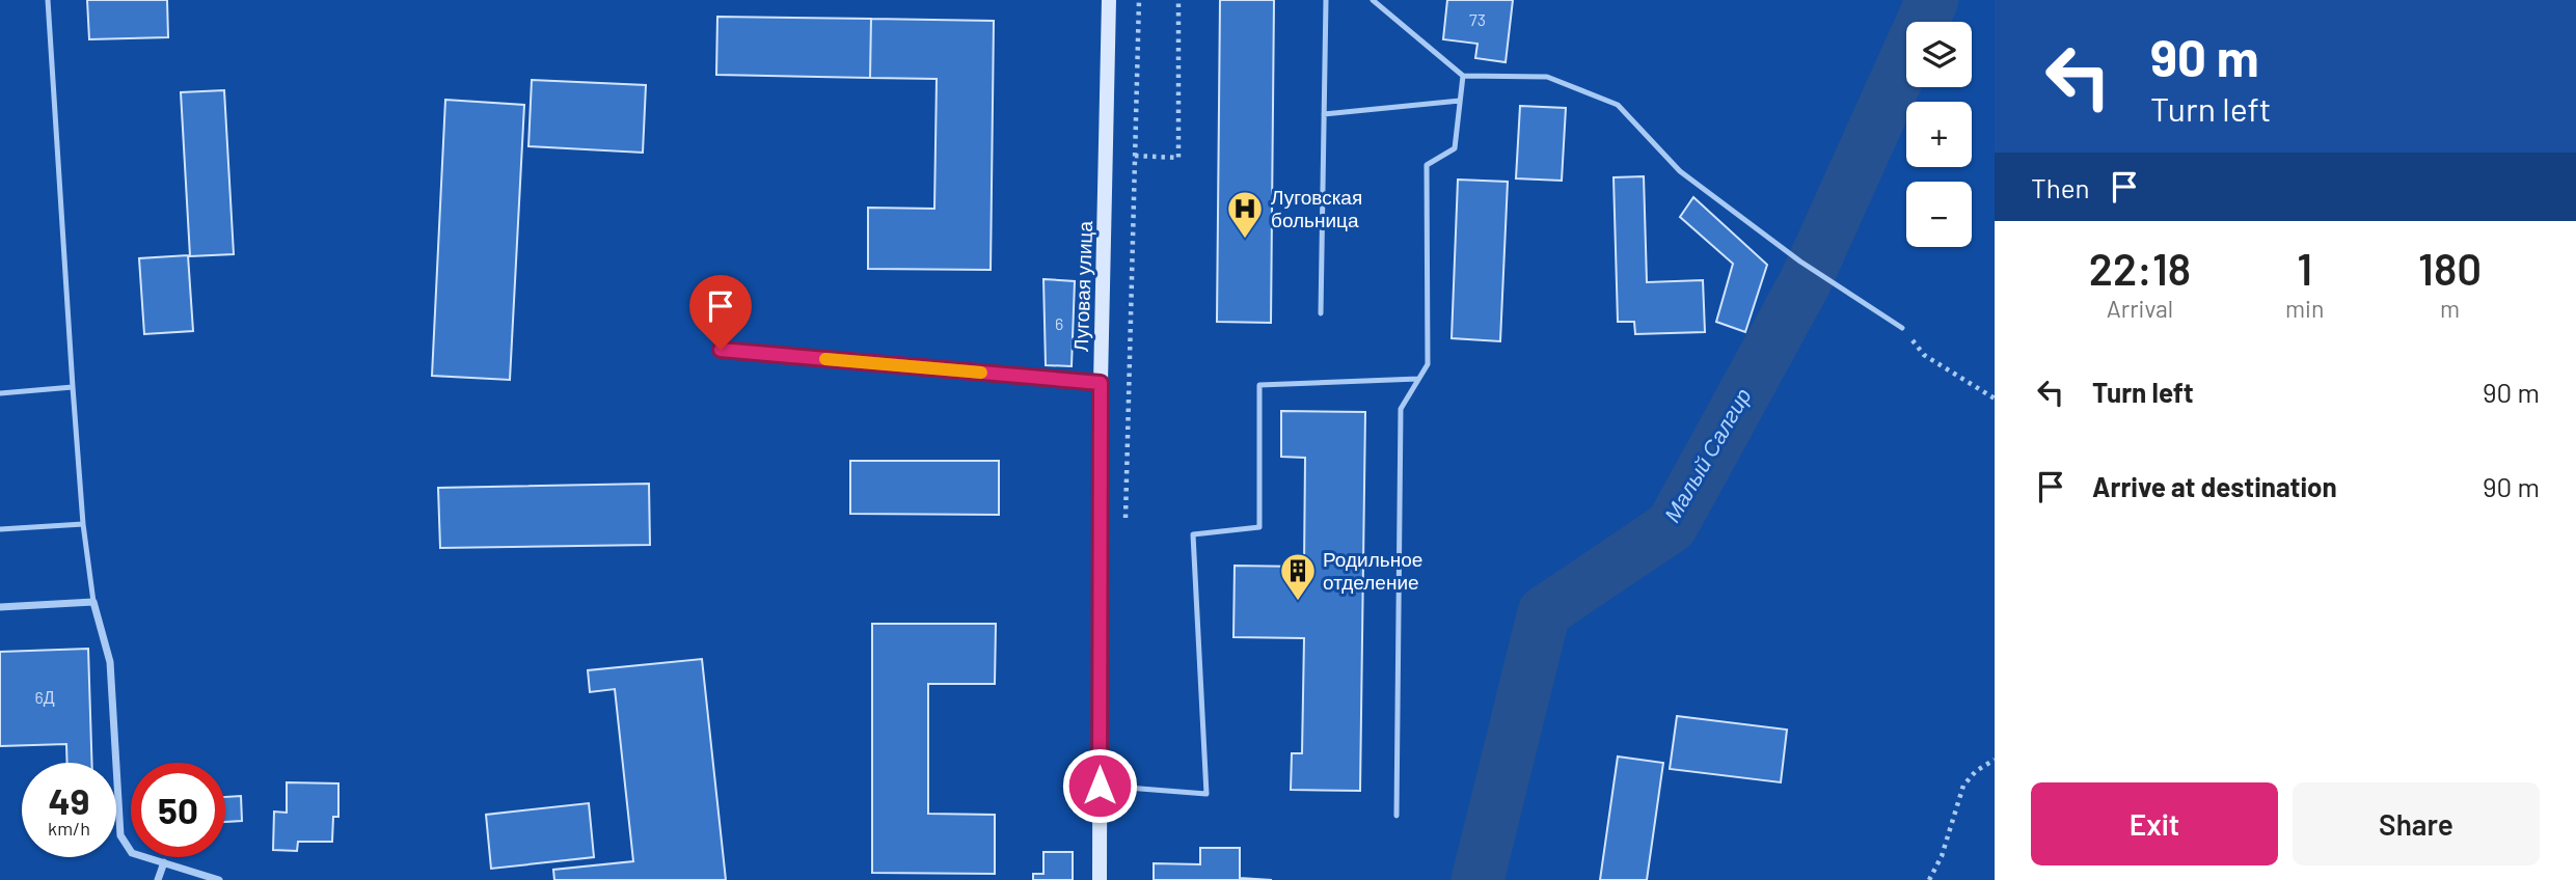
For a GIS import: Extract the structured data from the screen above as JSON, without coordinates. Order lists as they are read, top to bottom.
{
  "streets": {
    "main road": ["Луговая улица"]
  },
  "water": ["Малый Салгир"],
  "places": {
    "hospital": ["Луговская больница"],
    "building": ["Родильное отделение"]
  },
  "house_numbers": ["73", "6", "6Д"],
  "page": {
    "turn": ["90 m", "Turn left"],
    "map_buttons": ["+", "−"],
    "then": "Then",
    "eta": [
      "22:18",
      "Arrival",
      "1",
      "min",
      "180",
      "m"
    ],
    "list": [
      {
        "name": "Turn left",
        "value": "90 m"
      },
      {
        "name": "Arrive at destination",
        "value": "90 m"
      }
    ],
    "speed": "49 km/h",
    "limit": "50",
    "buttons": ["Exit", "Share"]
  }
}
